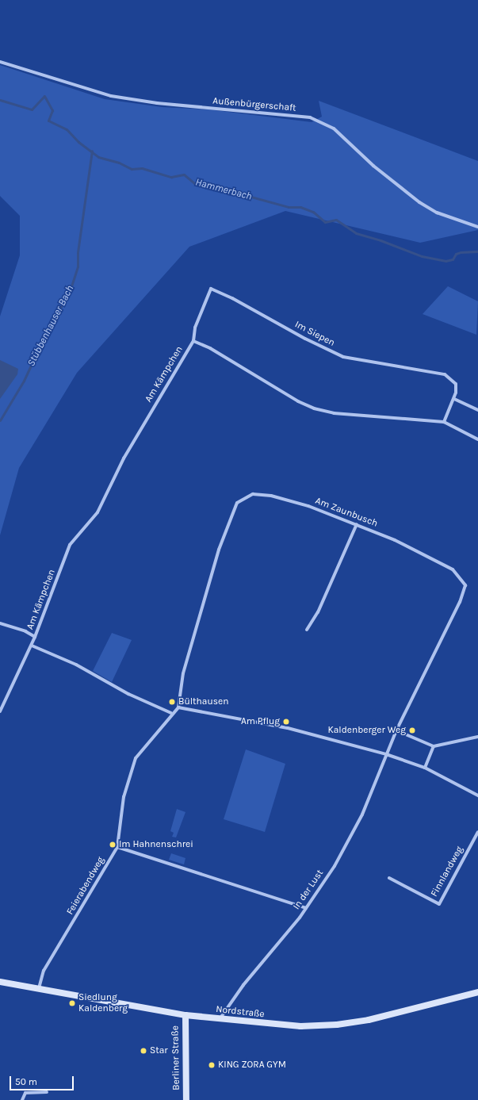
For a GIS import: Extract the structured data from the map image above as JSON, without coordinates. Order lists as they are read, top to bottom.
{
  "streets": {
    "main road": ["Nordstraße", "Berliner Straße"],
    "street": [
      "Außenbürgerschaft",
      "Im Siepen",
      "Am Kämpchen",
      "Am Zaunbusch",
      "Finnlandweg",
      "Feierabendweg",
      "In der Lust"
    ]
  },
  "crossings": [
    ["Im Siepen", "Am Kämpchen"],
    ["Am Zaunbusch", "Feierabendweg"],
    ["Am Zaunbusch", "In der Lust"],
    ["Feierabendweg", "Nordstraße"],
    ["In der Lust", "Nordstraße"],
    ["Nordstraße", "Berliner Straße"]
  ],
  "water": ["Hammerbach", "Stübbenhauser Bach"],
  "places": [
    "Bülthausen",
    "Am Pflug",
    "Kaldenberger Weg",
    "Im Hahnenschrei",
    "Siedlung Kaldenberg",
    "Star",
    "KING ZORA GYM"
  ],
  "scale_bar": "50 m"
}
